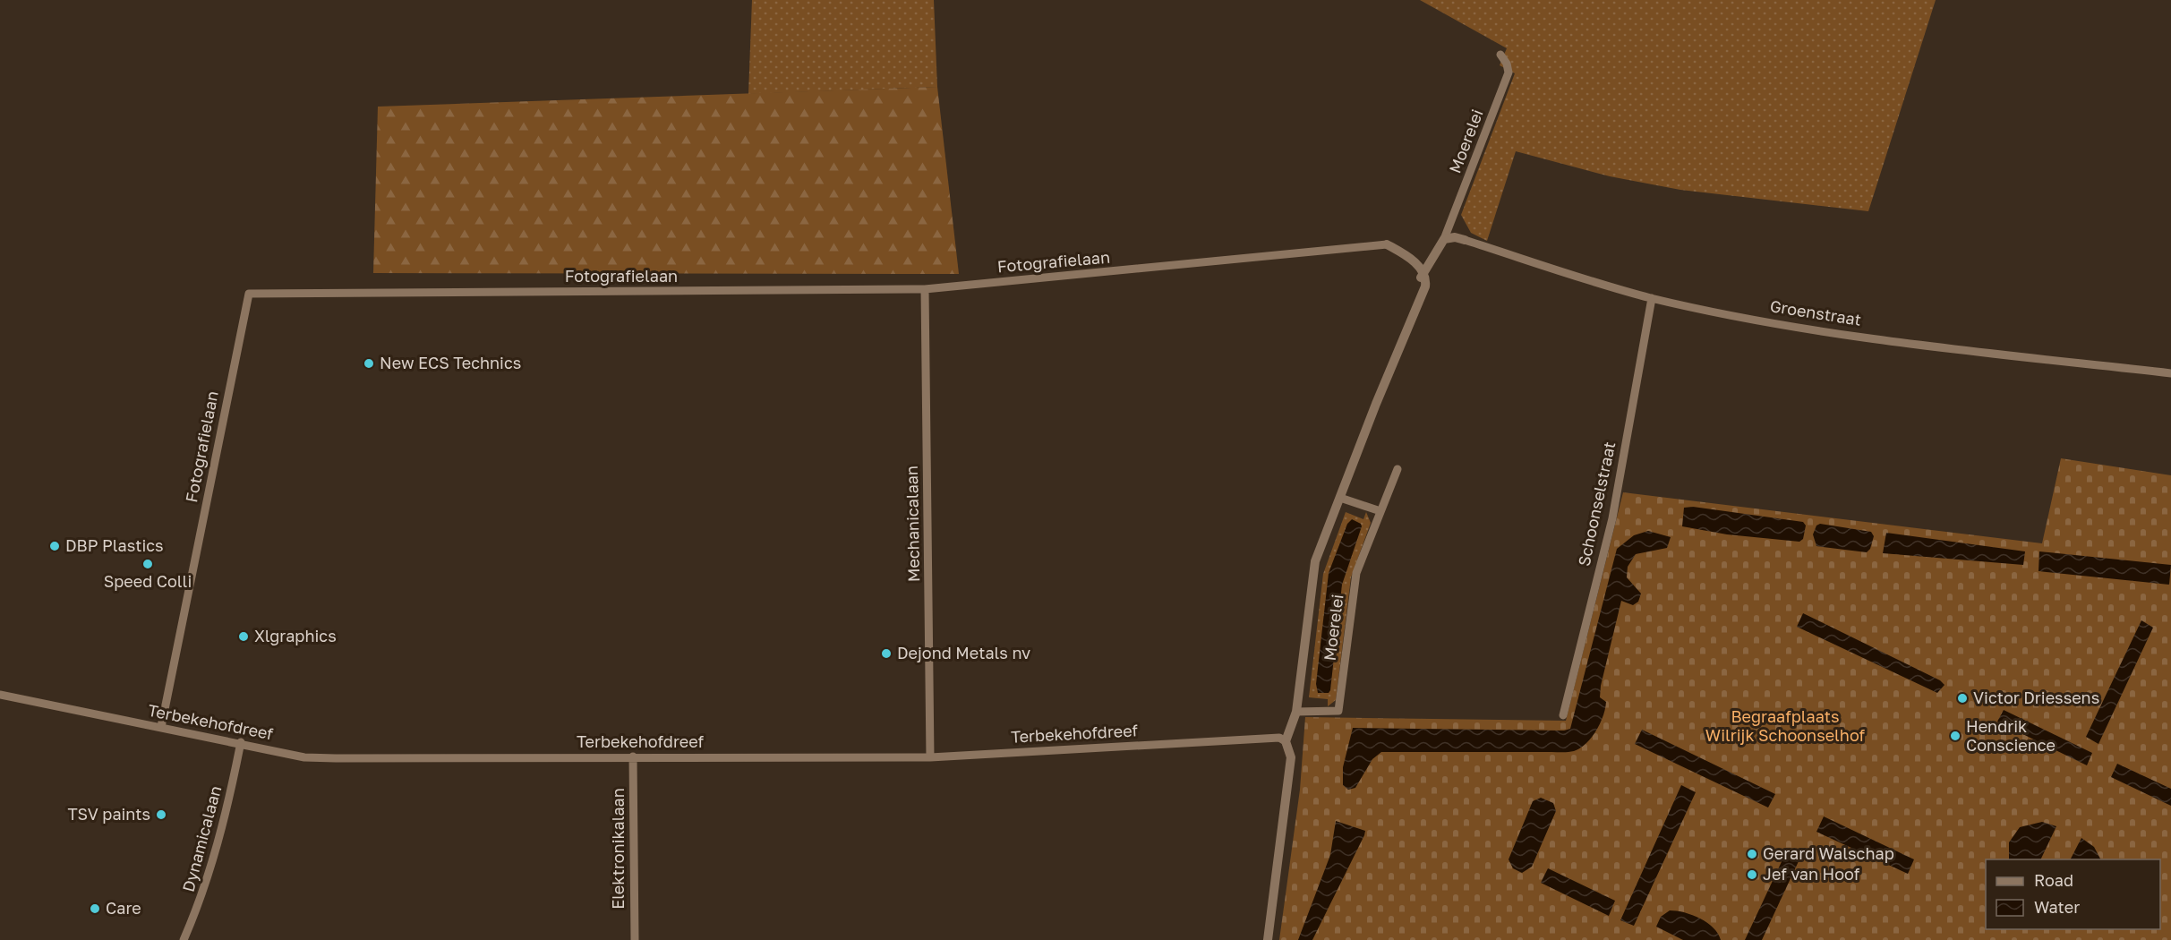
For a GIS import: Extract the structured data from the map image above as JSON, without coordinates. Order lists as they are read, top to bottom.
{
  "streets": {
    "street": [
      "Moerelei",
      "Fotografielaan",
      "Groenstraat",
      "Schoonselstraat",
      "Mechanicalaan",
      "Terbekehofdreef",
      "Dynamicalaan",
      "Elektronikalaan"
    ]
  },
  "crossings": [
    ["Moerelei", "Fotografielaan"],
    ["Moerelei", "Terbekehofdreef"],
    ["Fotografielaan", "Mechanicalaan"],
    ["Fotografielaan", "Terbekehofdreef"],
    ["Groenstraat", "Schoonselstraat"],
    ["Mechanicalaan", "Terbekehofdreef"],
    ["Terbekehofdreef", "Dynamicalaan"],
    ["Terbekehofdreef", "Elektronikalaan"]
  ],
  "parks": ["Begraafplaats Wilrijk Schoonselhof"],
  "places": [
    "New ECS Technics",
    "DBP Plastics",
    "Speed Colli",
    "Xlgraphics",
    "Dejond Metals nv",
    "Victor Driessens",
    "Hendrik Conscience",
    "TSV paints",
    "Gerard Walschap",
    "Jef van Hoof",
    "Care"
  ],
  "legend": ["Road", "Water"]
}
